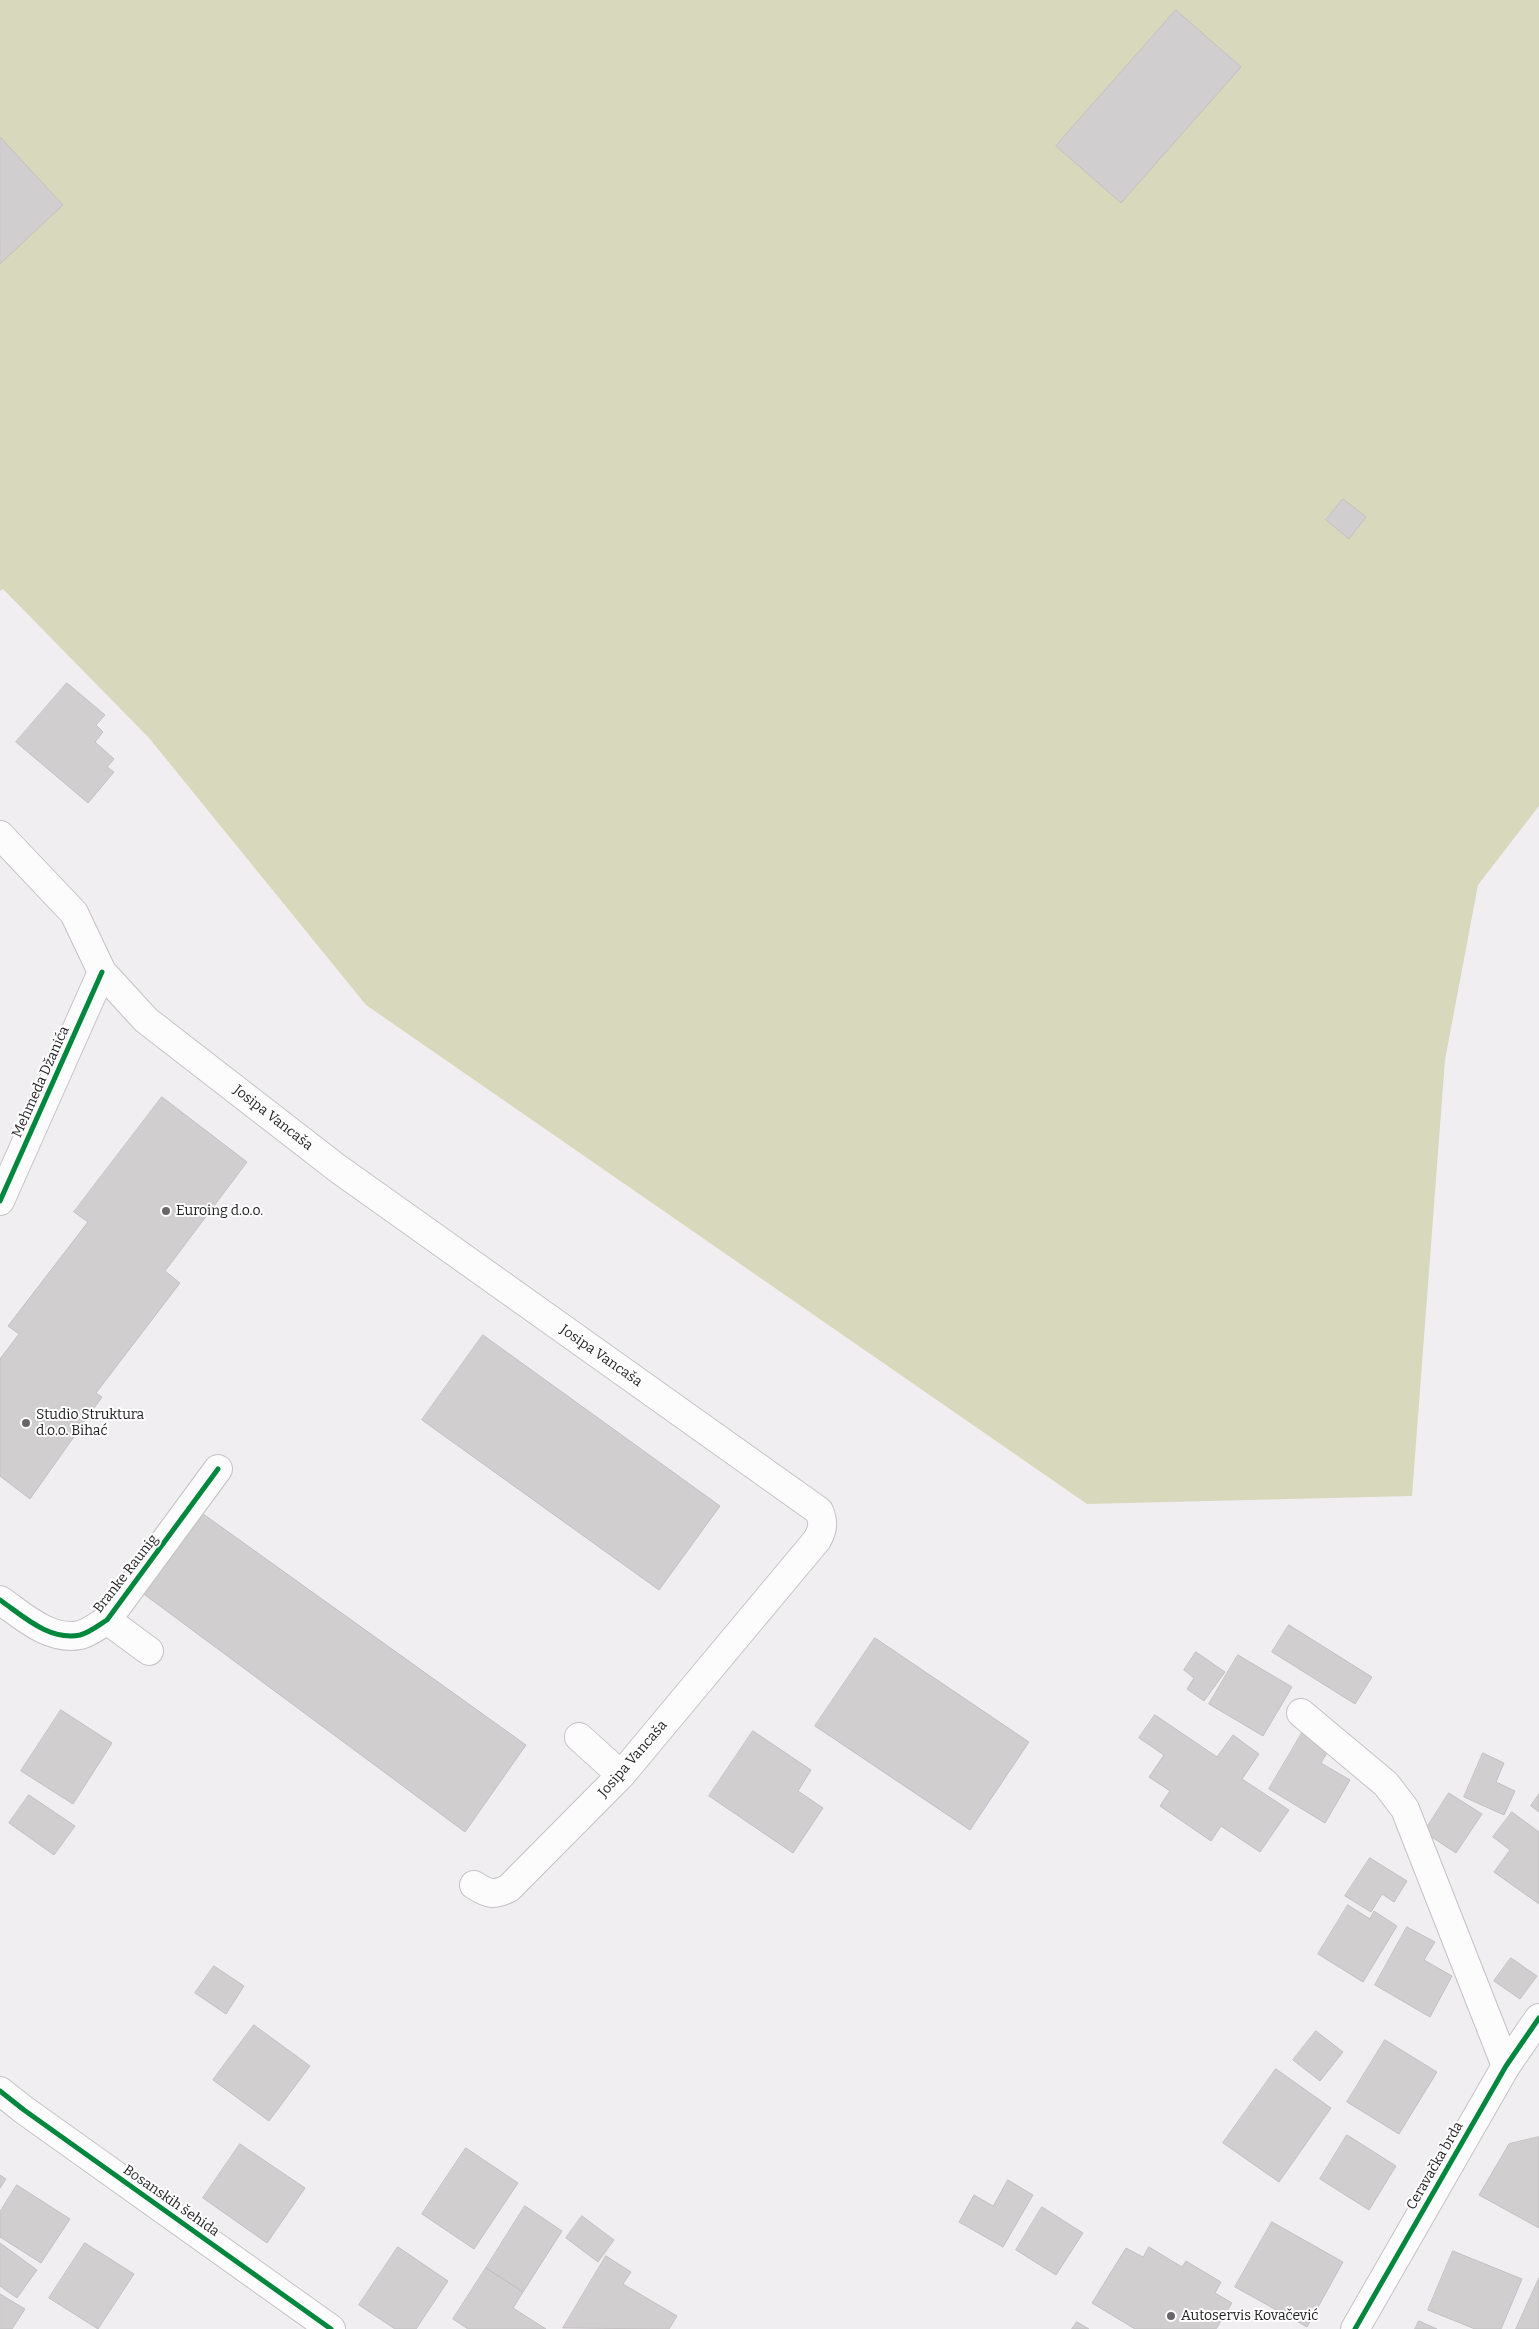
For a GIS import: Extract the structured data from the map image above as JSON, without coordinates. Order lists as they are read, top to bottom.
{
  "streets": {
    "street": [
      "Mehmeda Džanića",
      "Josipa Vancaša",
      "Branke Raunig",
      "Ceravačka brda",
      "Bosanskih šehida"
    ]
  },
  "crossings": [
    ["Mehmeda Džanića", "Josipa Vancaša"]
  ],
  "places": ["Euroing d.o.o.", "Studio Struktura d.o.o. Bihać", "Autoservis Kovačević"]
}
